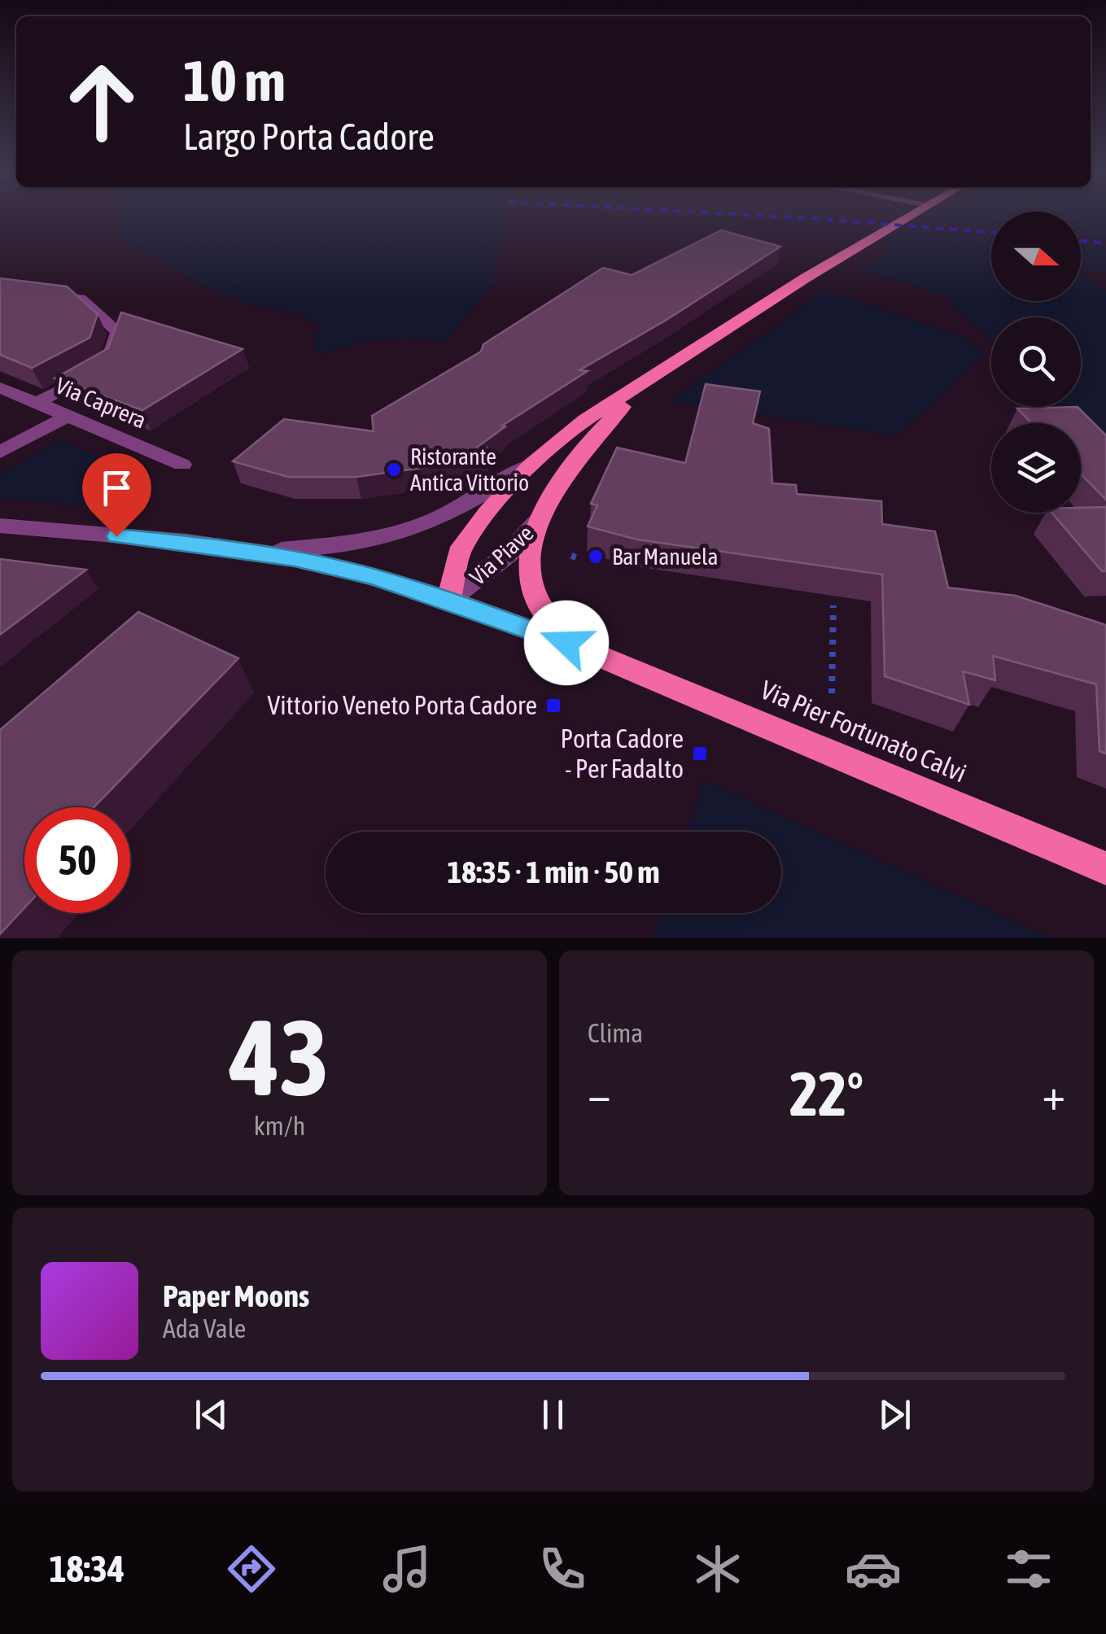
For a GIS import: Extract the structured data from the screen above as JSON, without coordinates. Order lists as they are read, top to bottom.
{
  "streets": {
    "main road": ["Via Piave", "Via Pier Fortunato Calvi"],
    "street": ["Via Caprera"]
  },
  "places": {
    "other": ["Ristorante Antica Vittorio", "Bar Manuela"],
    "transit": ["Vittorio Veneto Porta Cadore", "Porta Cadore - Per Fadalto"]
  },
  "north": "right",
  "page": {
    "turn": ["10 m", "Largo Porta Cadore"],
    "limit": "50",
    "trip": "18:35 · 1 min · 50 m",
    "tile": [
      ["43", "km/h"],
      "Clima"
    ],
    "heat": ["−", "22°", "+"],
    "song": ["Paper Moons", "Ada Vale"],
    "tabs": "18:34"
  }
}
